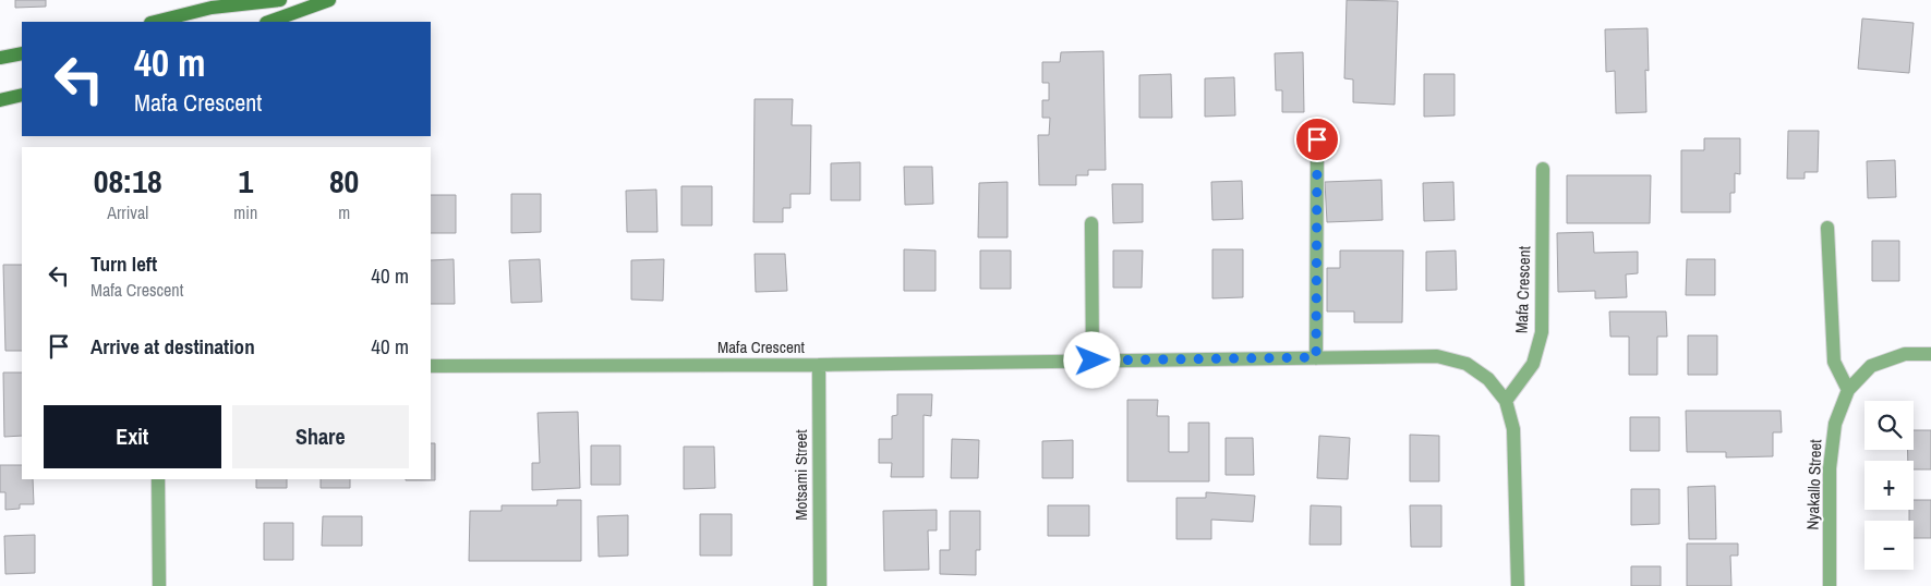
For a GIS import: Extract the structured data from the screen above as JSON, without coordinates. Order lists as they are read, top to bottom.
{
  "streets": {
    "street": ["Mafa Crescent", "Motsami Street", "Nyakallo Street"]
  },
  "crossings": [
    ["Mafa Crescent", "Motsami Street"]
  ],
  "page": {
    "turn": ["40 m", "Mafa Crescent"],
    "eta": [
      "08:18",
      "Arrival",
      "1",
      "min",
      "80",
      "m"
    ],
    "list": [
      {
        "name": "Turn left",
        "note": "Mafa Crescent",
        "value": "40 m"
      },
      {
        "name": "Arrive at destination",
        "value": "40 m"
      }
    ],
    "buttons": ["Exit", "Share"],
    "map_buttons": ["+", "−"]
  }
}
